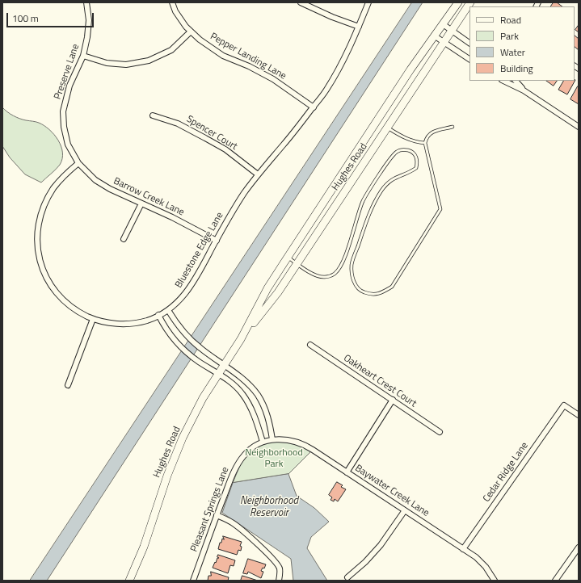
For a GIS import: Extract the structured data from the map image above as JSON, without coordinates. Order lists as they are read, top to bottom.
{
  "streets": {
    "main road": ["Hughes Road"],
    "street": [
      "Pepper Landing Lane",
      "Preserve Lane",
      "Spencer Court",
      "Barrow Creek Lane",
      "Bluestone Edge Lane",
      "Oakheart Crest Court",
      "Cedar Ridge Lane",
      "Baywater Creek Lane",
      "Pleasant Springs Lane"
    ]
  },
  "crossings": [
    ["Pepper Landing Lane", "Bluestone Edge Lane"],
    ["Preserve Lane", "Barrow Creek Lane"],
    ["Preserve Lane", "Bluestone Edge Lane"],
    ["Spencer Court", "Bluestone Edge Lane"],
    ["Barrow Creek Lane", "Bluestone Edge Lane"],
    ["Cedar Ridge Lane", "Baywater Creek Lane"],
    ["Baywater Creek Lane", "Pleasant Springs Lane"]
  ],
  "water": ["Neighborhood Reservoir"],
  "parks": ["Neighborhood Park"],
  "legend": [
    "Road",
    "Park",
    "Water",
    "Building"
  ],
  "scale_bar": "100 m"
}
